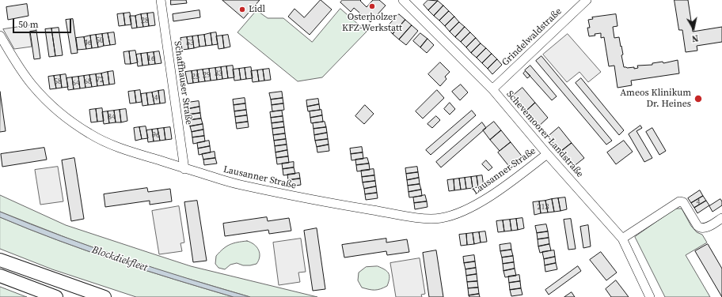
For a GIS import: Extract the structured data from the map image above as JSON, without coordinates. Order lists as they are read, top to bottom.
{
  "streets": {
    "street": [
      "Grindelwaldstraße",
      "Schaffhauser Straße",
      "Schevemoorer Landstraße",
      "Lausanner Straße"
    ]
  },
  "crossings": [
    ["Grindelwaldstraße", "Schevemoorer Landstraße"],
    ["Schaffhauser Straße", "Lausanner Straße"],
    ["Schevemoorer Landstraße", "Lausanner Straße"]
  ],
  "water": ["Blockdiekfleet"],
  "places": ["Osterholzer KFZ-Werkstatt", "Lidl", "Ameos Klinikum Dr. Heines"],
  "house_numbers": [
    "28",
    "50",
    "46",
    "53",
    "16",
    "33",
    "29",
    "25",
    "72",
    "58",
    "68",
    "64",
    "4",
    "84",
    "96",
    "4",
    "213"
  ],
  "scale_bar": "50 m",
  "north": "bottom"
}
